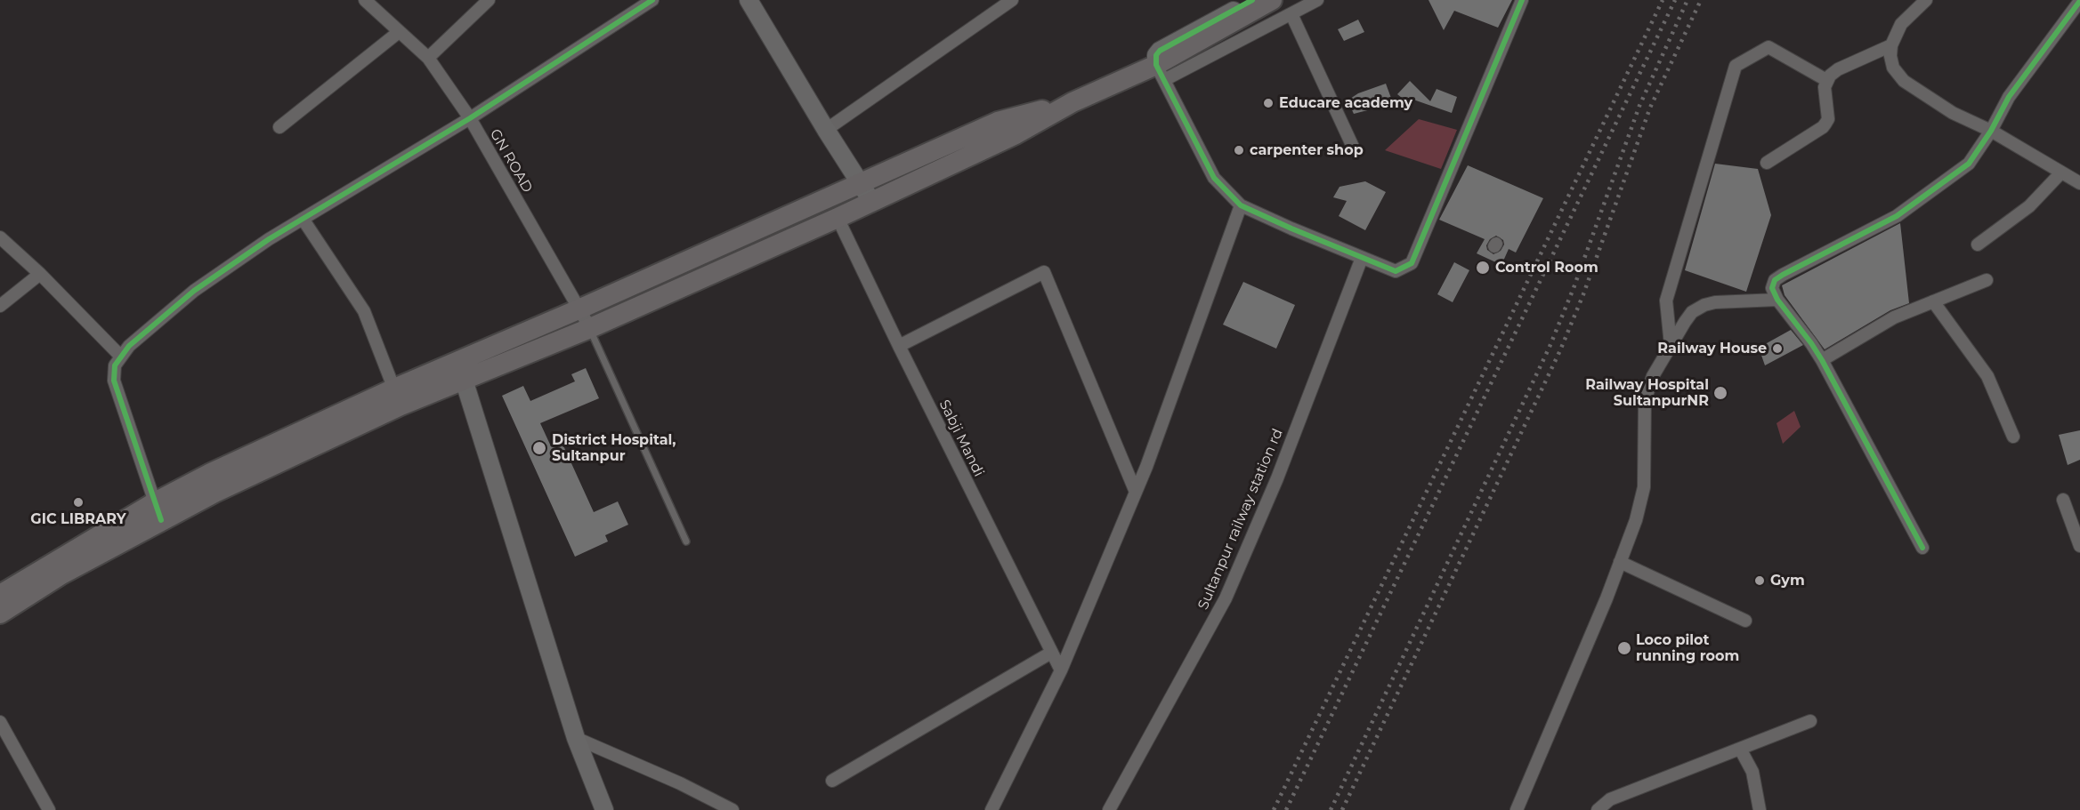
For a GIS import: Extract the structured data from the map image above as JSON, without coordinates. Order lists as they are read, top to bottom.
{
  "streets": {
    "street": ["GN ROAD", "Sabji Mandi", "Sultanpur railway station rd"]
  },
  "places": [
    "Educare academy",
    "carpenter shop",
    "Control Room",
    "Railway House",
    "Railway Hospital SultanpurNR",
    "District Hospital, Sultanpur",
    "GIC LIBRARY",
    "Gym",
    "Loco pilot running room"
  ]
}
